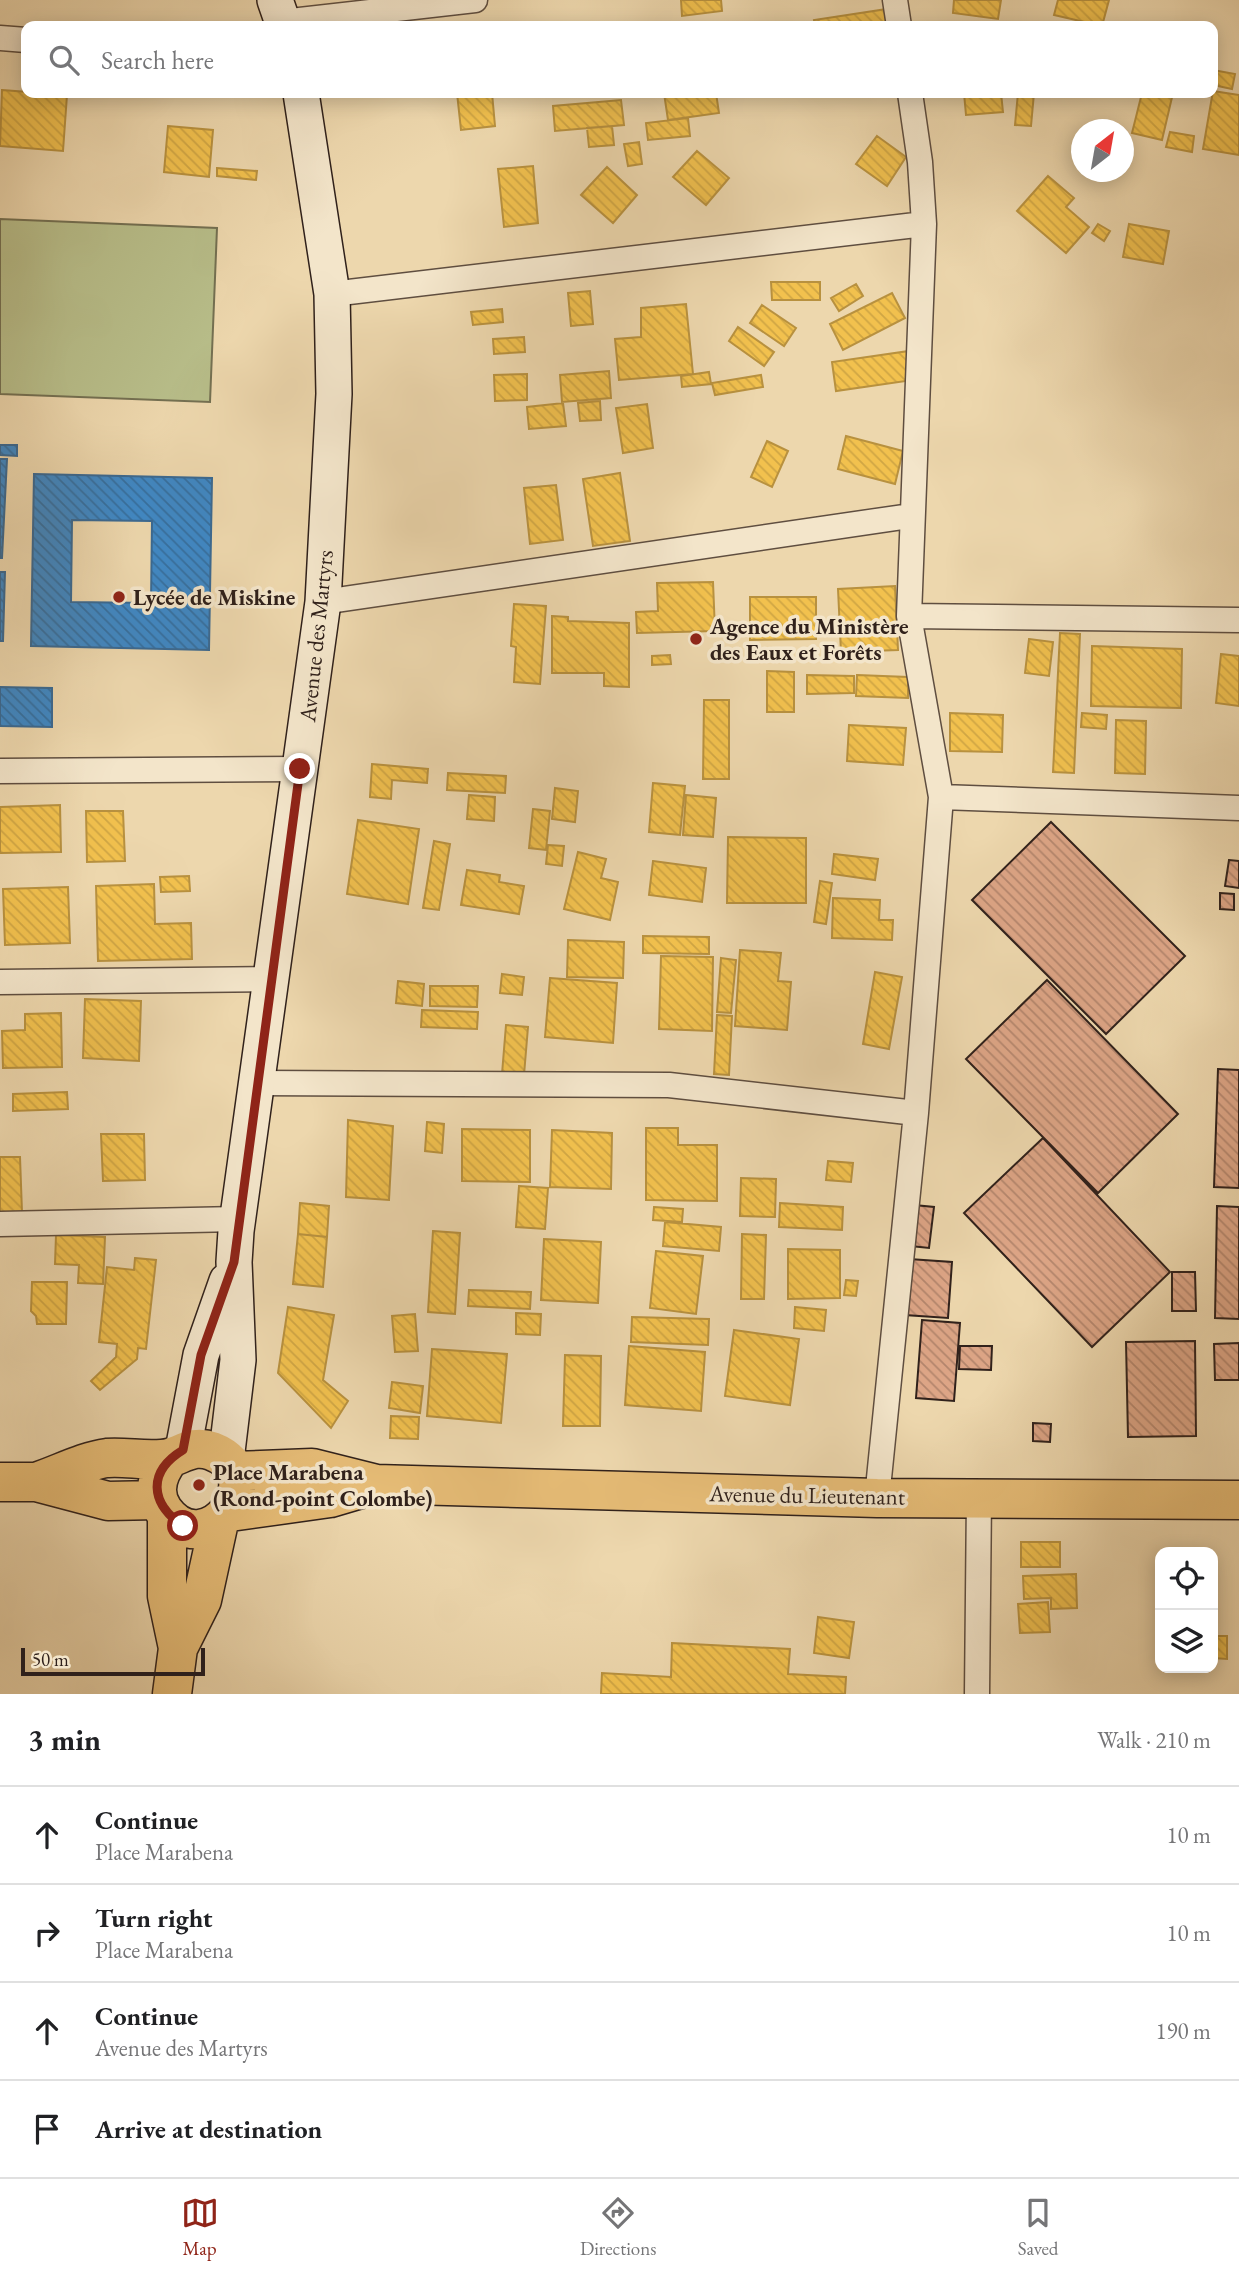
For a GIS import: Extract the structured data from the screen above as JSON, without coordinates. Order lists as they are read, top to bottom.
{
  "streets": {
    "main road": ["Avenue des Martyrs", "Avenue du Lieutenant"]
  },
  "crossings": [
    ["Avenue des Martyrs", "Avenue du Lieutenant"]
  ],
  "places": ["Lycée de Miskine", "Agence du Ministère des Eaux et Forêts", "Place Marabena (Rond-point Colombe)"],
  "scale_bar": "50 m",
  "north": "top right",
  "page": {
    "search": "Search here",
    "scale": "50 m",
    "heading": ["3 min", "Walk · 210 m"],
    "list": [
      ["Continue", "Place Marabena", "10 m"],
      ["Turn right", "Place Marabena", "10 m"],
      ["Continue", "Avenue des Martyrs", "190 m"],
      "Arrive at destination"
    ],
    "nav": ["Map", "Directions", "Saved"]
  }
}
